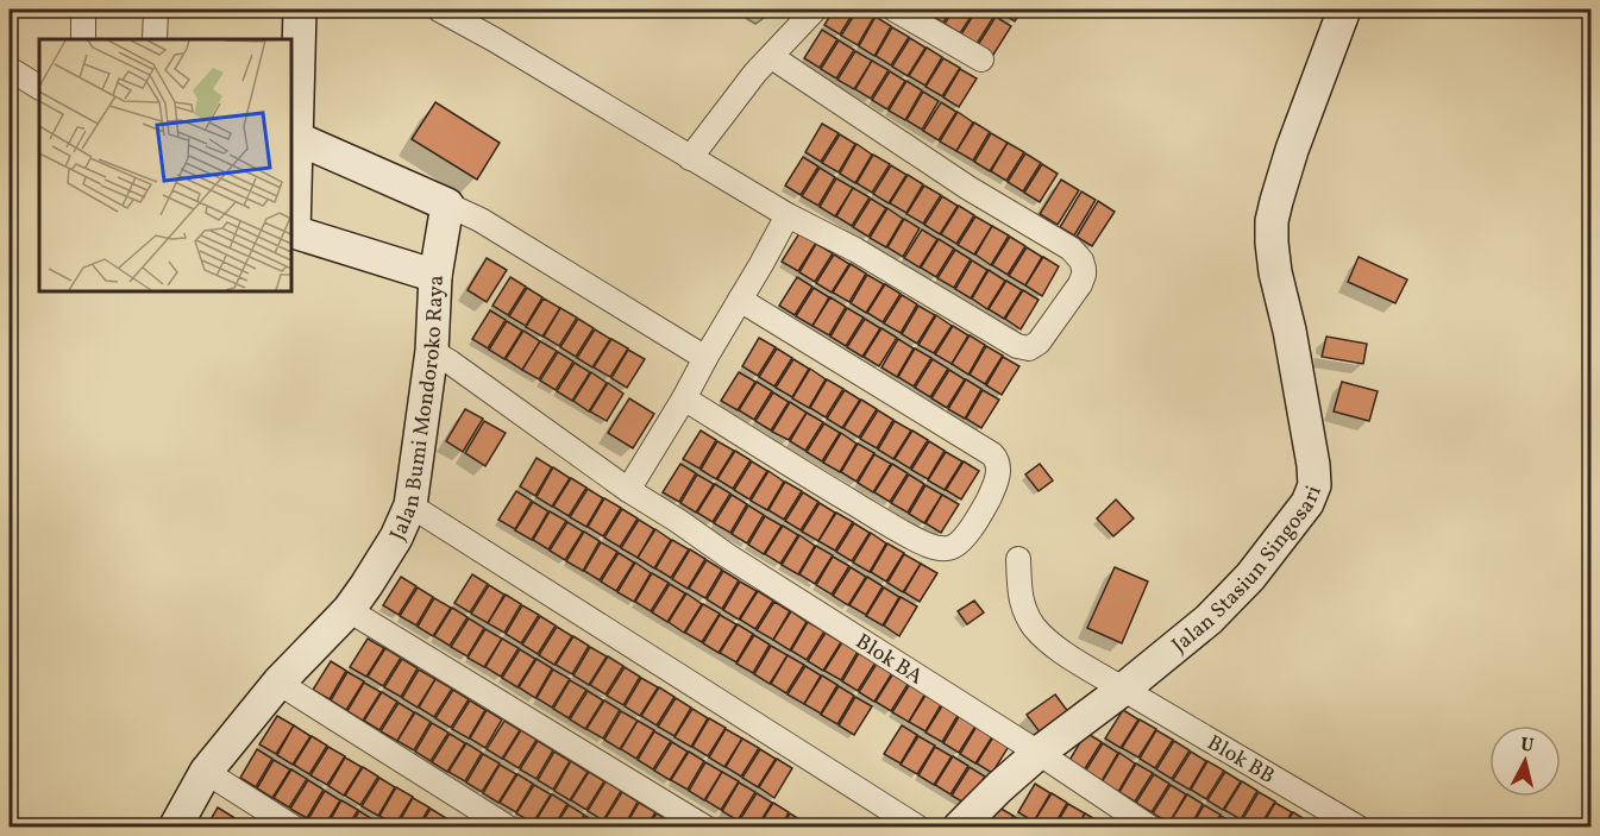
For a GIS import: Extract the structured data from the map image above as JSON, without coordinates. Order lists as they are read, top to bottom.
{
  "streets": {
    "street": [
      "Jalan Bumi Mondoroko Raya",
      "Jalan Stasiun Singosari",
      "Blok BA",
      "Blok BB"
    ]
  },
  "crossings": [
    ["Jalan Bumi Mondoroko Raya", "Blok BA"],
    ["Jalan Stasiun Singosari", "Blok BA"],
    ["Jalan Stasiun Singosari", "Blok BB"]
  ],
  "north": "top"
}
